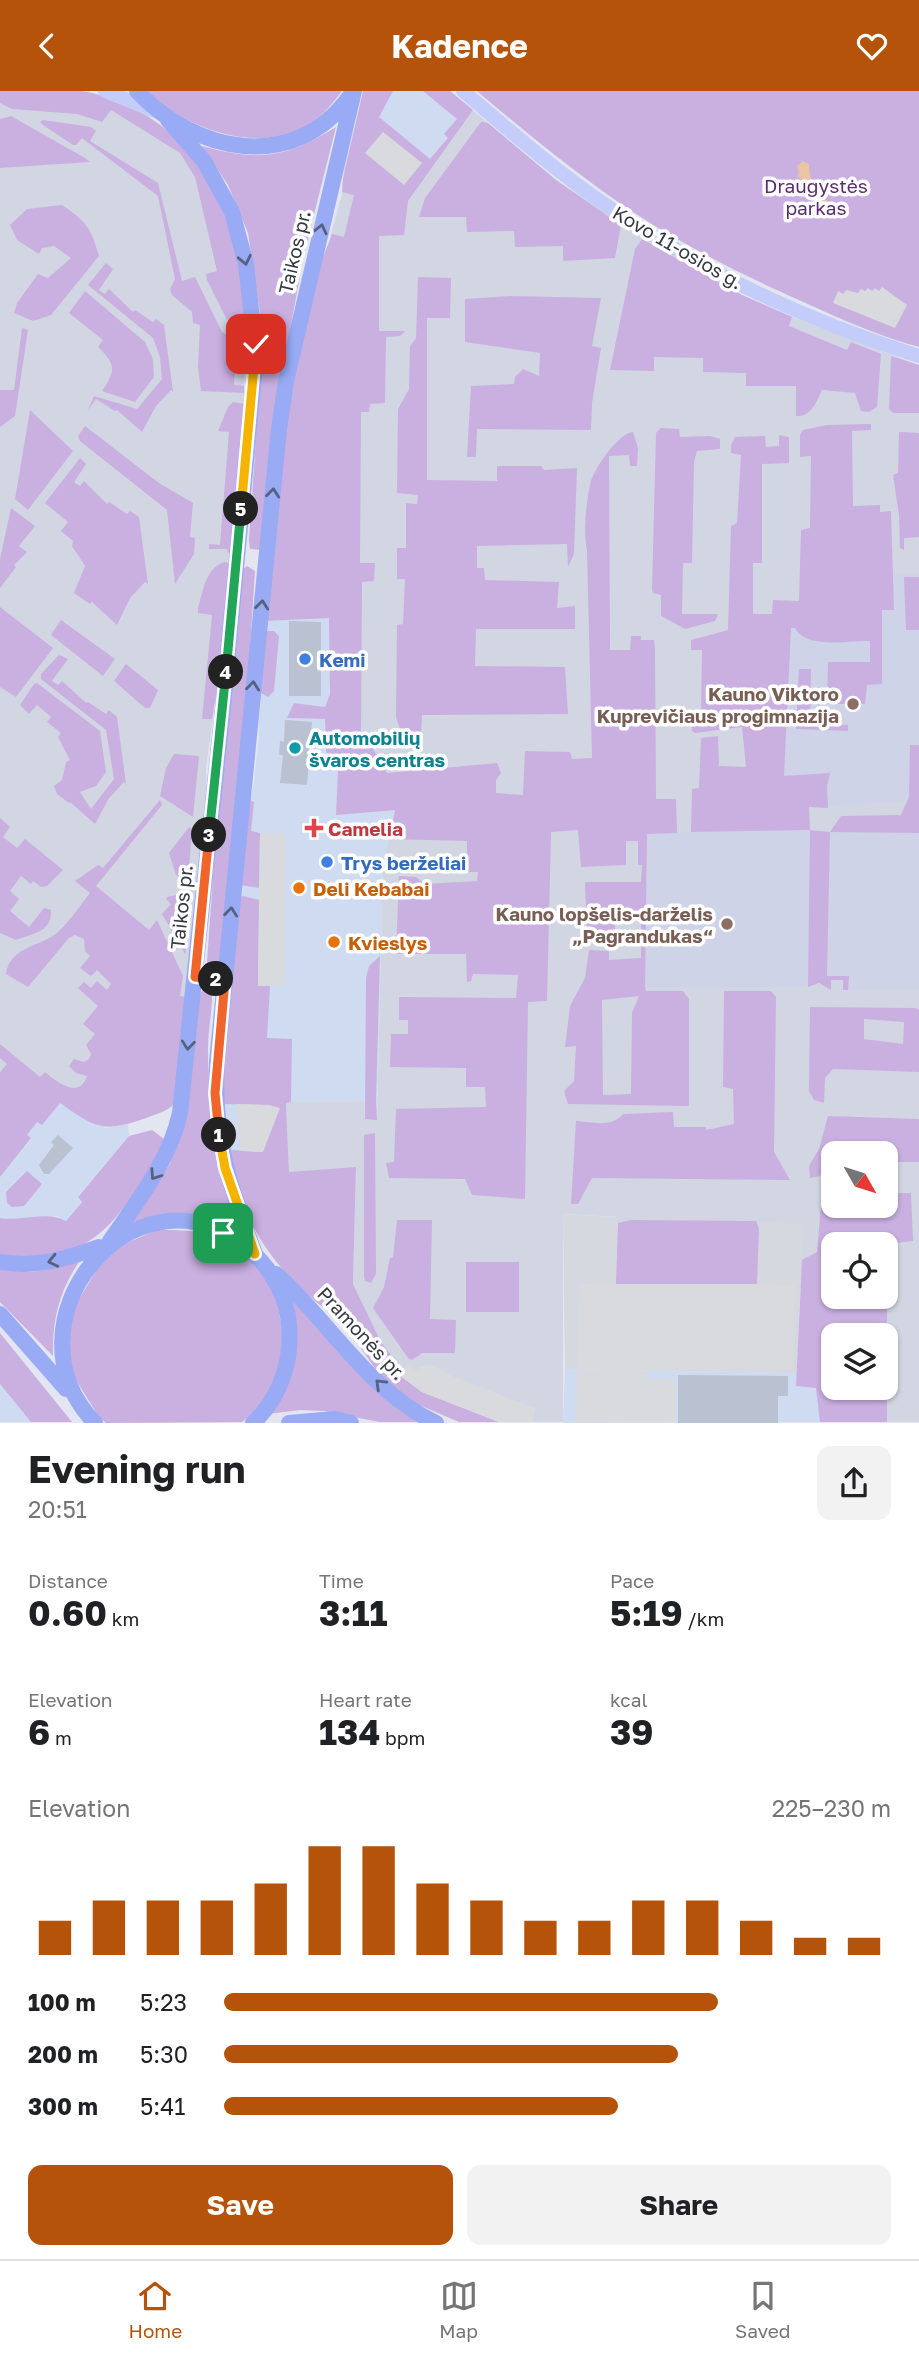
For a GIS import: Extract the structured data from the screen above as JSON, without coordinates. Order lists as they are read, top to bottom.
{
  "streets": {
    "main road": ["Kovo 11-osios g.", "Taikos pr.", "Pramonės pr."]
  },
  "crossings": [
    ["Taikos pr.", "Pramonės pr."]
  ],
  "one_way": ["Pramonės pr."],
  "parks": ["Draugystės parkas"],
  "places": {
    "other": [
      "Kemi",
      "Kauno Viktoro Kuprevičiaus progimnazija",
      "Automobilių švaros centras",
      "Trys berželiai",
      "Deli Kebabai",
      "Kauno lopšelis-darželis „Pagrandukas“",
      "Kvieslys"
    ],
    "health": ["Camelia"]
  },
  "north": "bottom right",
  "page": {
    "header": "Kadence",
    "pins": [
      "5",
      "4",
      "3",
      "2",
      "1"
    ],
    "heading": ["Evening run", "20:51"],
    "stats": [
      ["Distance", "0.60 km"],
      ["Time", "3:11"],
      ["Pace", "5:19 /km"],
      ["Elevation", "6 m"],
      ["Heart rate", "134 bpm"],
      ["kcal", "39"]
    ],
    "chart": ["Elevation", "225–230 m"],
    "list": [
      {
        "name": "100 m",
        "note": "5:23"
      },
      {
        "name": "200 m",
        "note": "5:30"
      },
      {
        "name": "300 m",
        "note": "5:41"
      }
    ],
    "buttons": ["Save", "Share"],
    "tabs": ["Home", "Map", "Saved"]
  }
}
